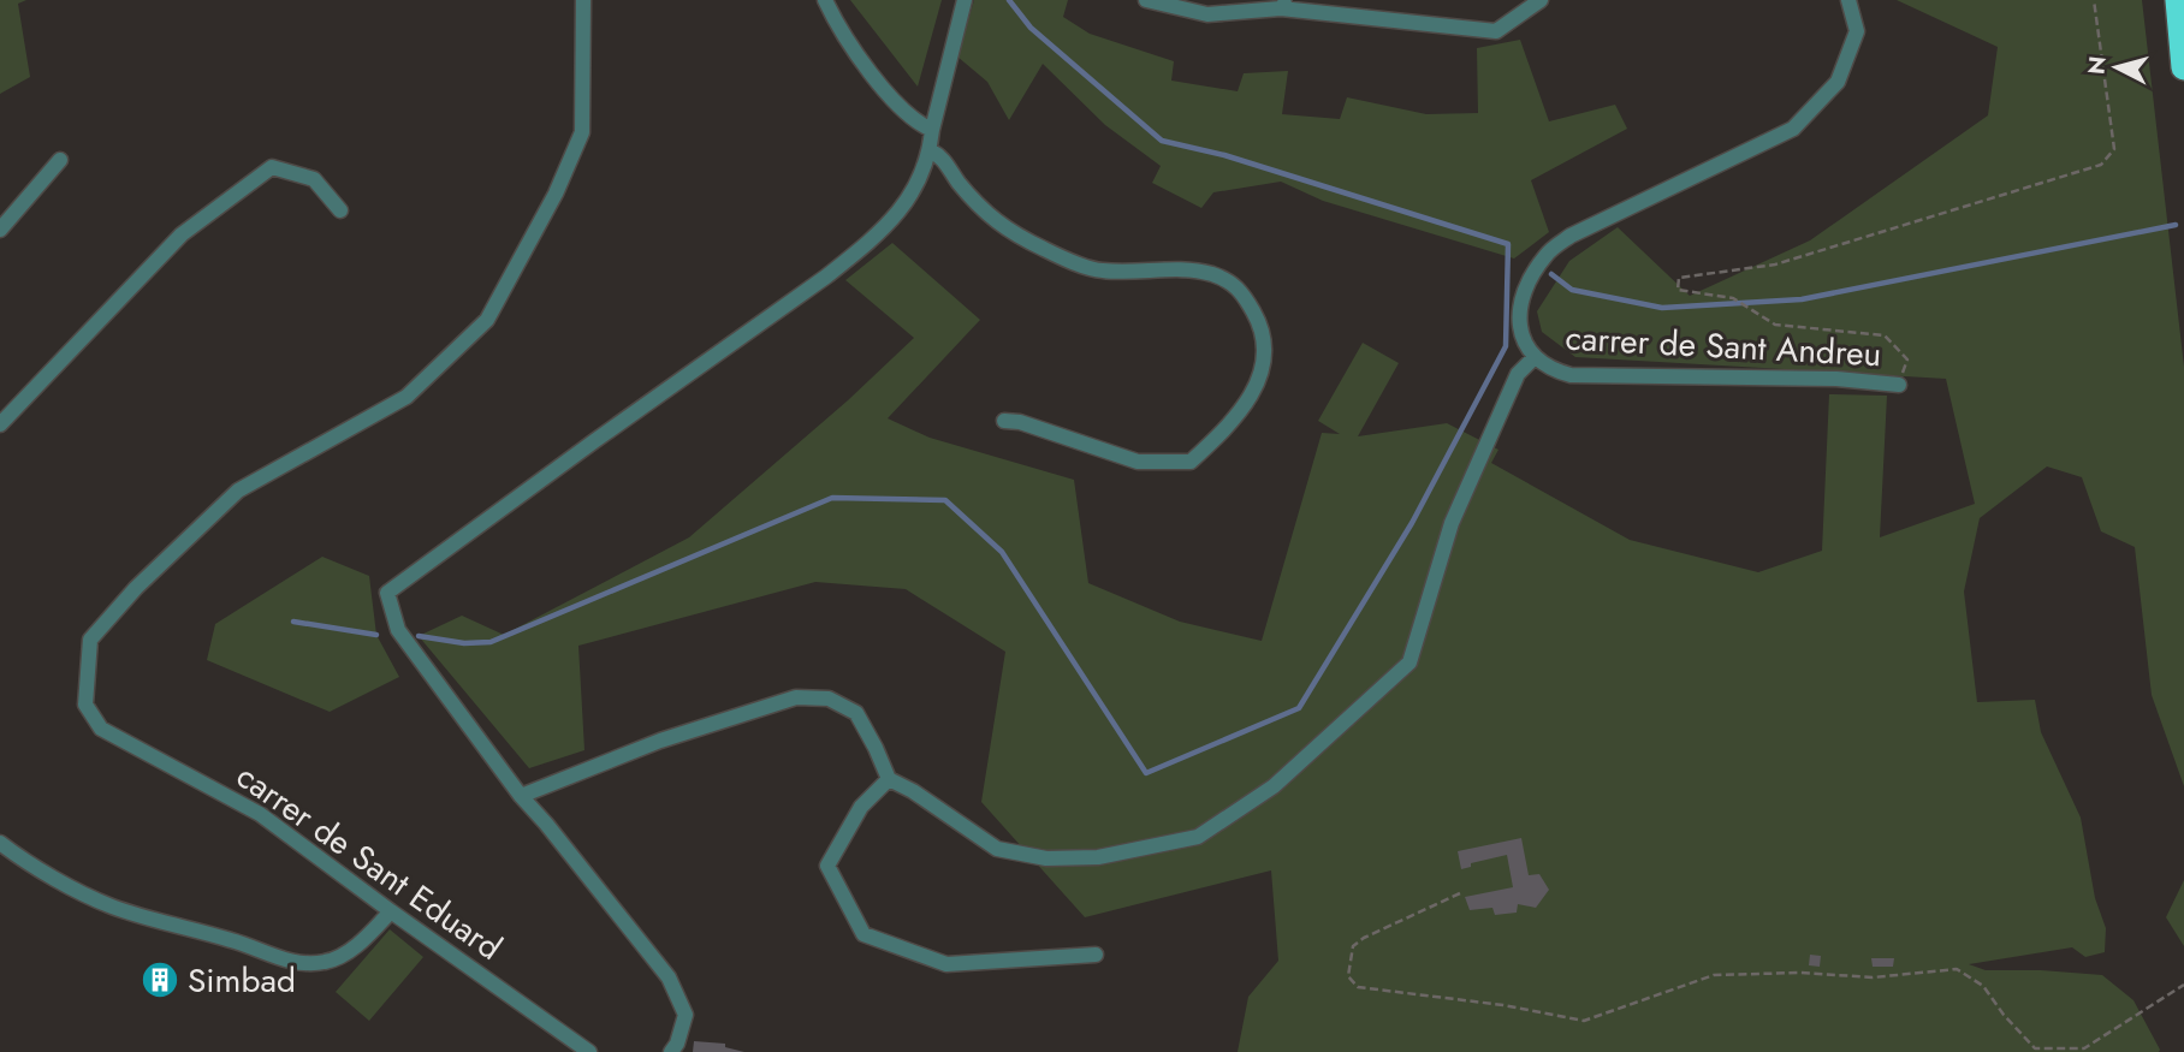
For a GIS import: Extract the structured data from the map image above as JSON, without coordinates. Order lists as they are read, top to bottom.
{
  "streets": {
    "street": ["carrer de Sant Andreu", "carrer de Sant Eduard"]
  },
  "places": {
    "building": ["Simbad"]
  },
  "north": "left"
}
